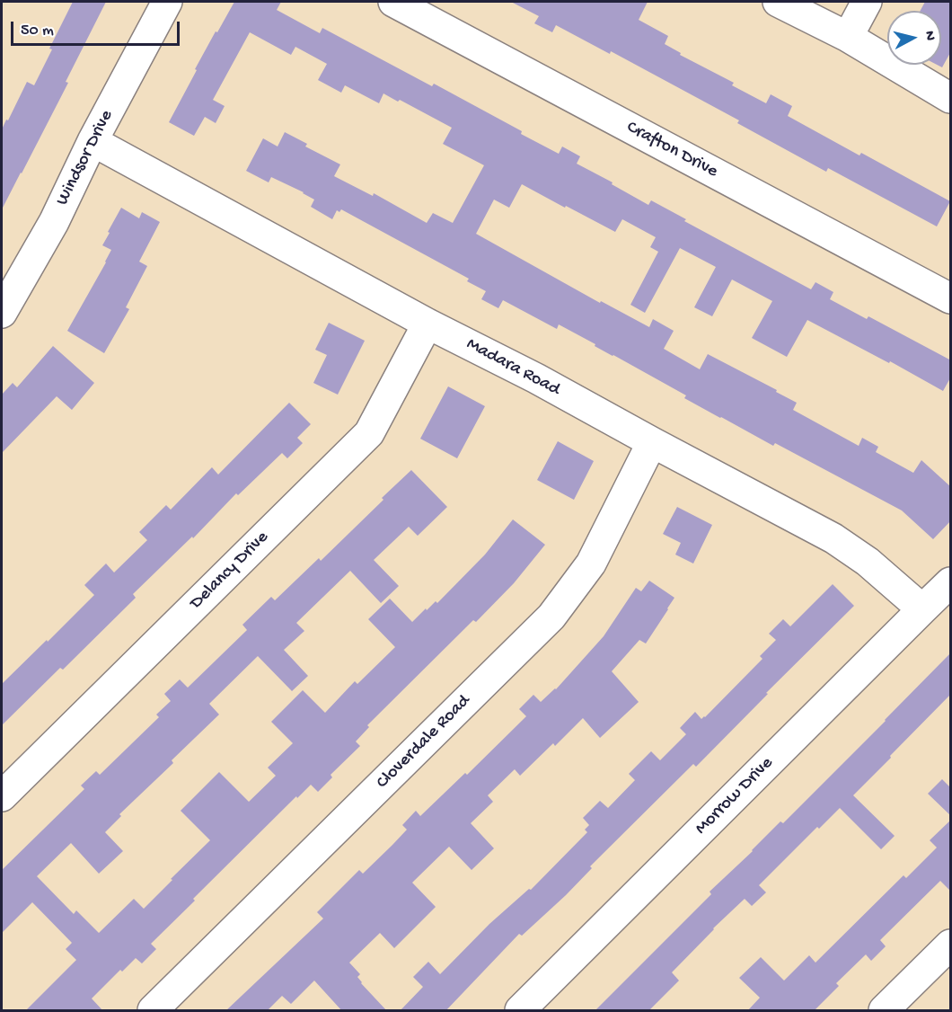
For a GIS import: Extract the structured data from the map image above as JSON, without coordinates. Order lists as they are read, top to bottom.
{
  "streets": {
    "street": [
      "Crafton Drive",
      "Windsor Drive",
      "Madara Road",
      "Delancy Drive",
      "Cloverdale Road",
      "Morrow Drive"
    ]
  },
  "crossings": [
    ["Windsor Drive", "Madara Road"],
    ["Madara Road", "Delancy Drive"],
    ["Madara Road", "Cloverdale Road"],
    ["Madara Road", "Morrow Drive"]
  ],
  "scale_bar": "50 m",
  "north": "right"
}
